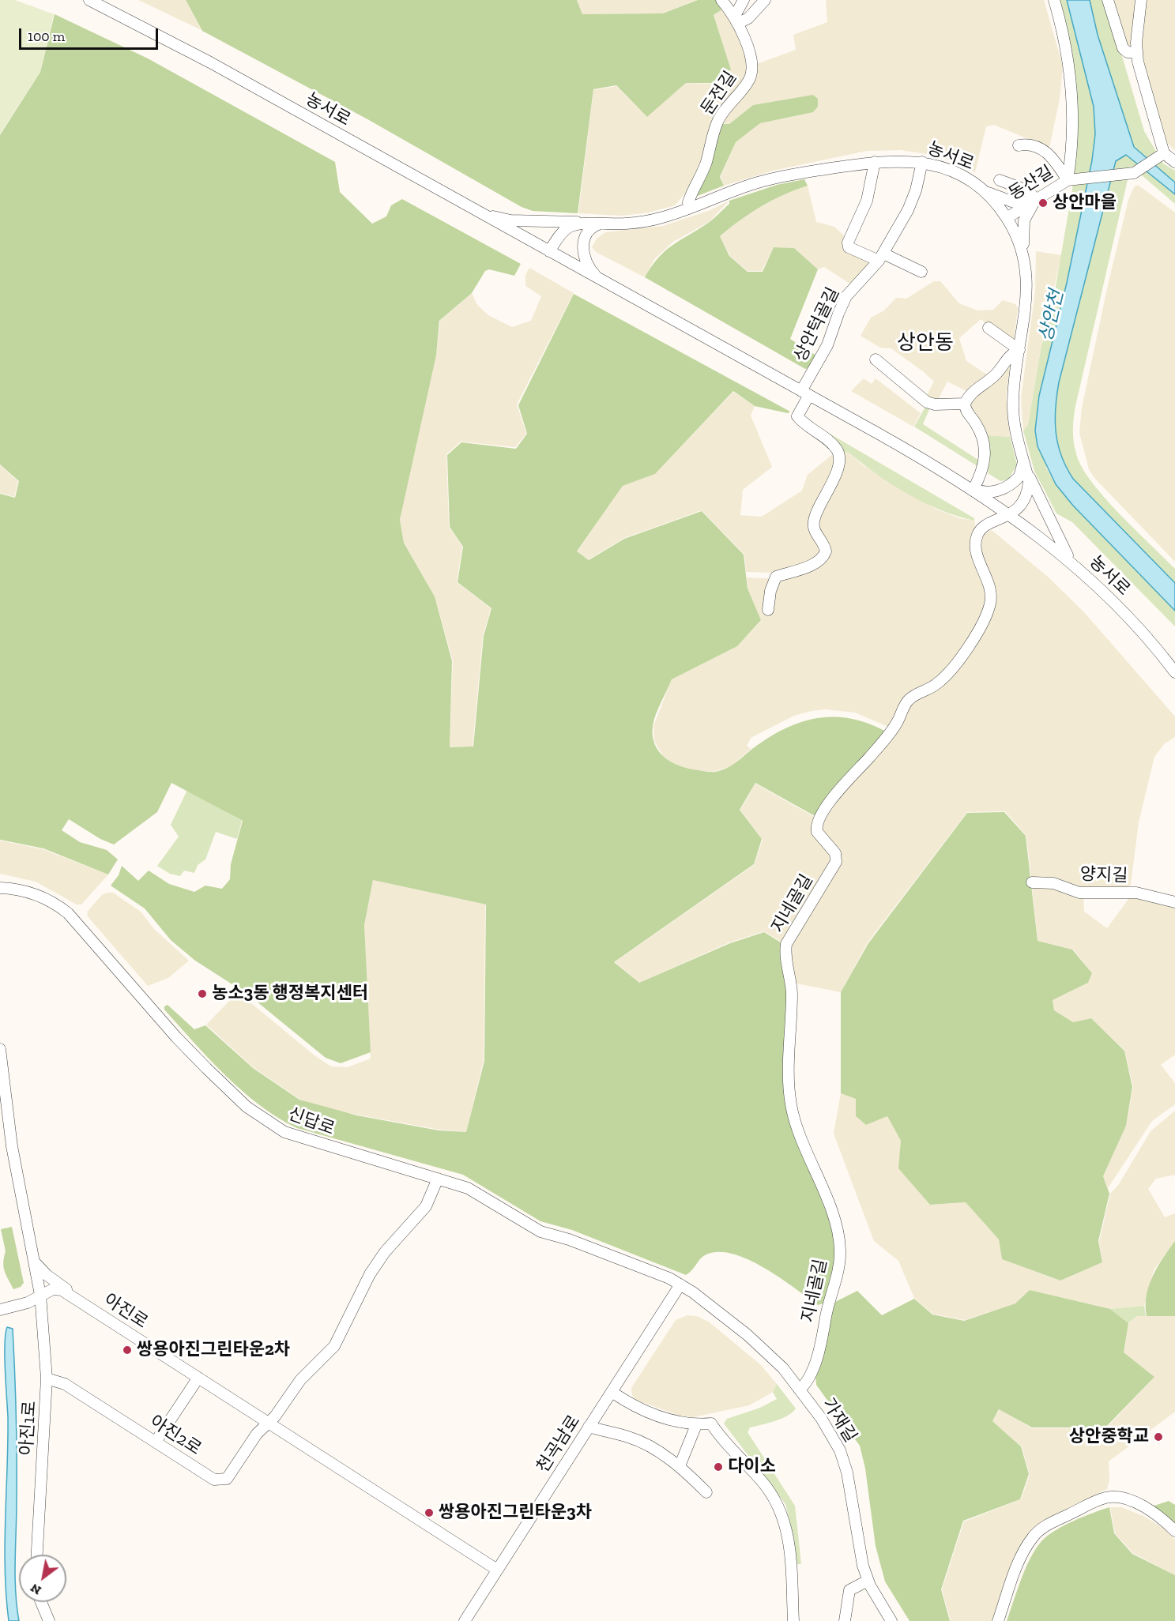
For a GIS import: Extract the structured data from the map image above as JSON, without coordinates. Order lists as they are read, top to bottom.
{
  "streets": {
    "street": [
      "둔전길",
      "농서로",
      "동산길",
      "상안턱골길",
      "양지길",
      "지네골길",
      "신답로",
      "아진로",
      "가재길",
      "아진1로",
      "아진2로",
      "천곡남로"
    ]
  },
  "crossings": [
    ["둔전길", "농서로"],
    ["농서로", "동산길"],
    ["농서로", "상안턱골길"],
    ["농서로", "지네골길"],
    ["지네골길", "가재길"],
    ["신답로", "가재길"],
    ["신답로", "천곡남로"],
    ["아진로", "아진1로"],
    ["아진로", "아진2로"],
    ["아진로", "천곡남로"],
    ["가재길", "천곡남로"],
    ["아진1로", "아진2로"]
  ],
  "districts": ["상안동"],
  "water": ["상안천"],
  "places": [
    "상안마을",
    "농소3동 행정복지센터",
    "쌍용아진그린타운2차",
    "상안중학교",
    "다이소",
    "쌍용아진그린타운3차"
  ],
  "scale_bar": "100 m",
  "north": "bottom left"
}
